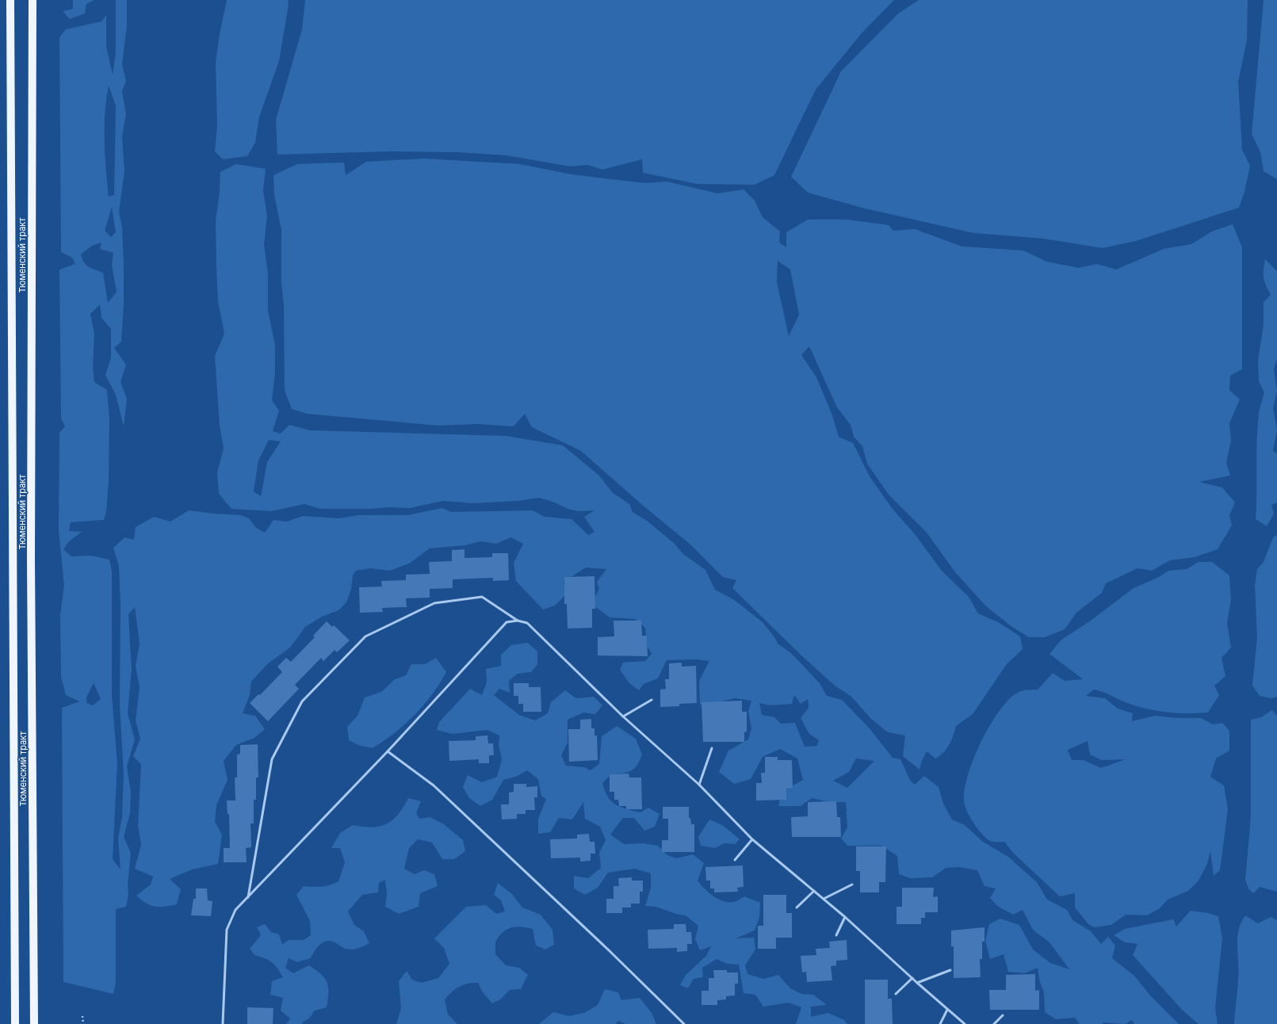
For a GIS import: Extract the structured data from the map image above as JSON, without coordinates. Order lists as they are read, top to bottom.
{
  "streets": {
    "main road": ["Тюменский тракт"]
  }
}
